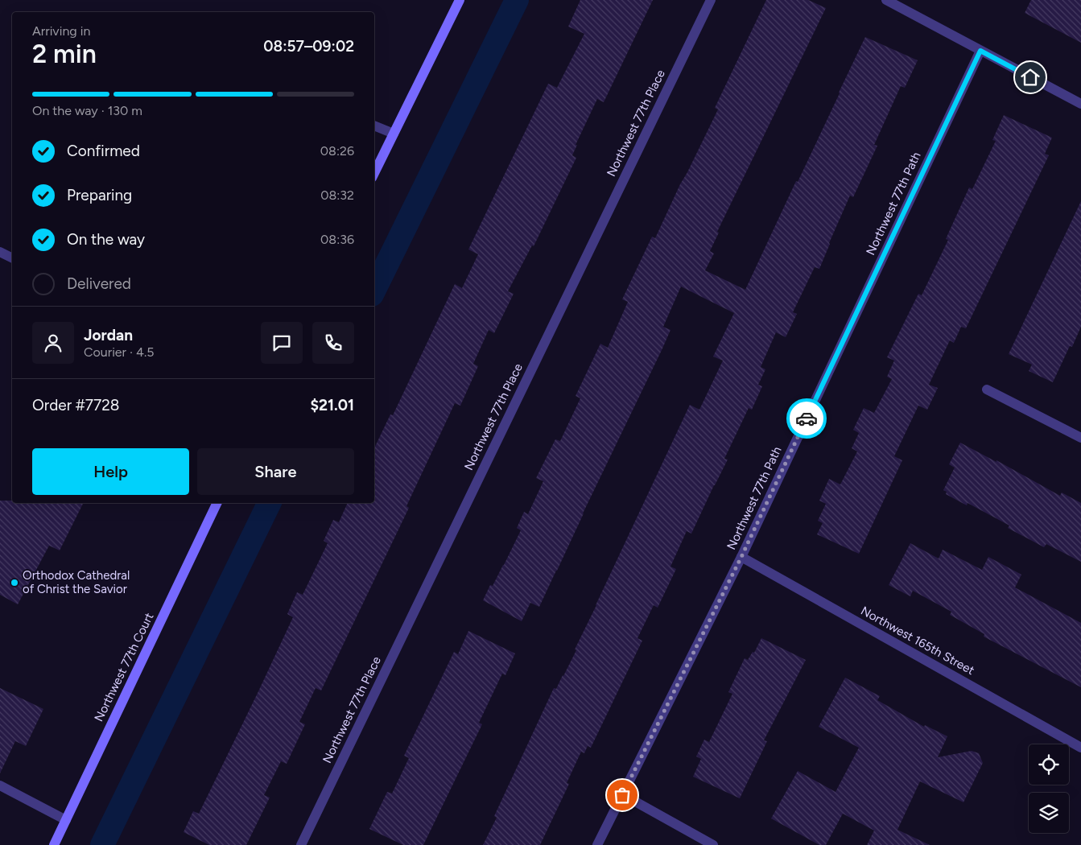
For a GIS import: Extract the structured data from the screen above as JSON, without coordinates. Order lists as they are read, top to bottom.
{
  "streets": {
    "street": [
      "Northwest 77th Place",
      "Northwest 77th Path",
      "Northwest 165th Street",
      "Northwest 77th Court"
    ]
  },
  "crossings": [
    ["Northwest 77th Path", "Northwest 165th Street"]
  ],
  "places": ["Orthodox Cathedral of Christ the Savior"],
  "page": {
    "heading": ["2 min", "Arriving in", "08:57–09:02"],
    "panel": [
      "Jordan",
      "Courier · 4.5",
      "Order #7728",
      "$21.01"
    ],
    "bar": "On the way · 130 m",
    "list": [
      ["Confirmed", "08:26"],
      ["Preparing", "08:32"],
      ["On the way", "08:36"],
      "Delivered"
    ],
    "buttons": ["Help", "Share"]
  }
}
